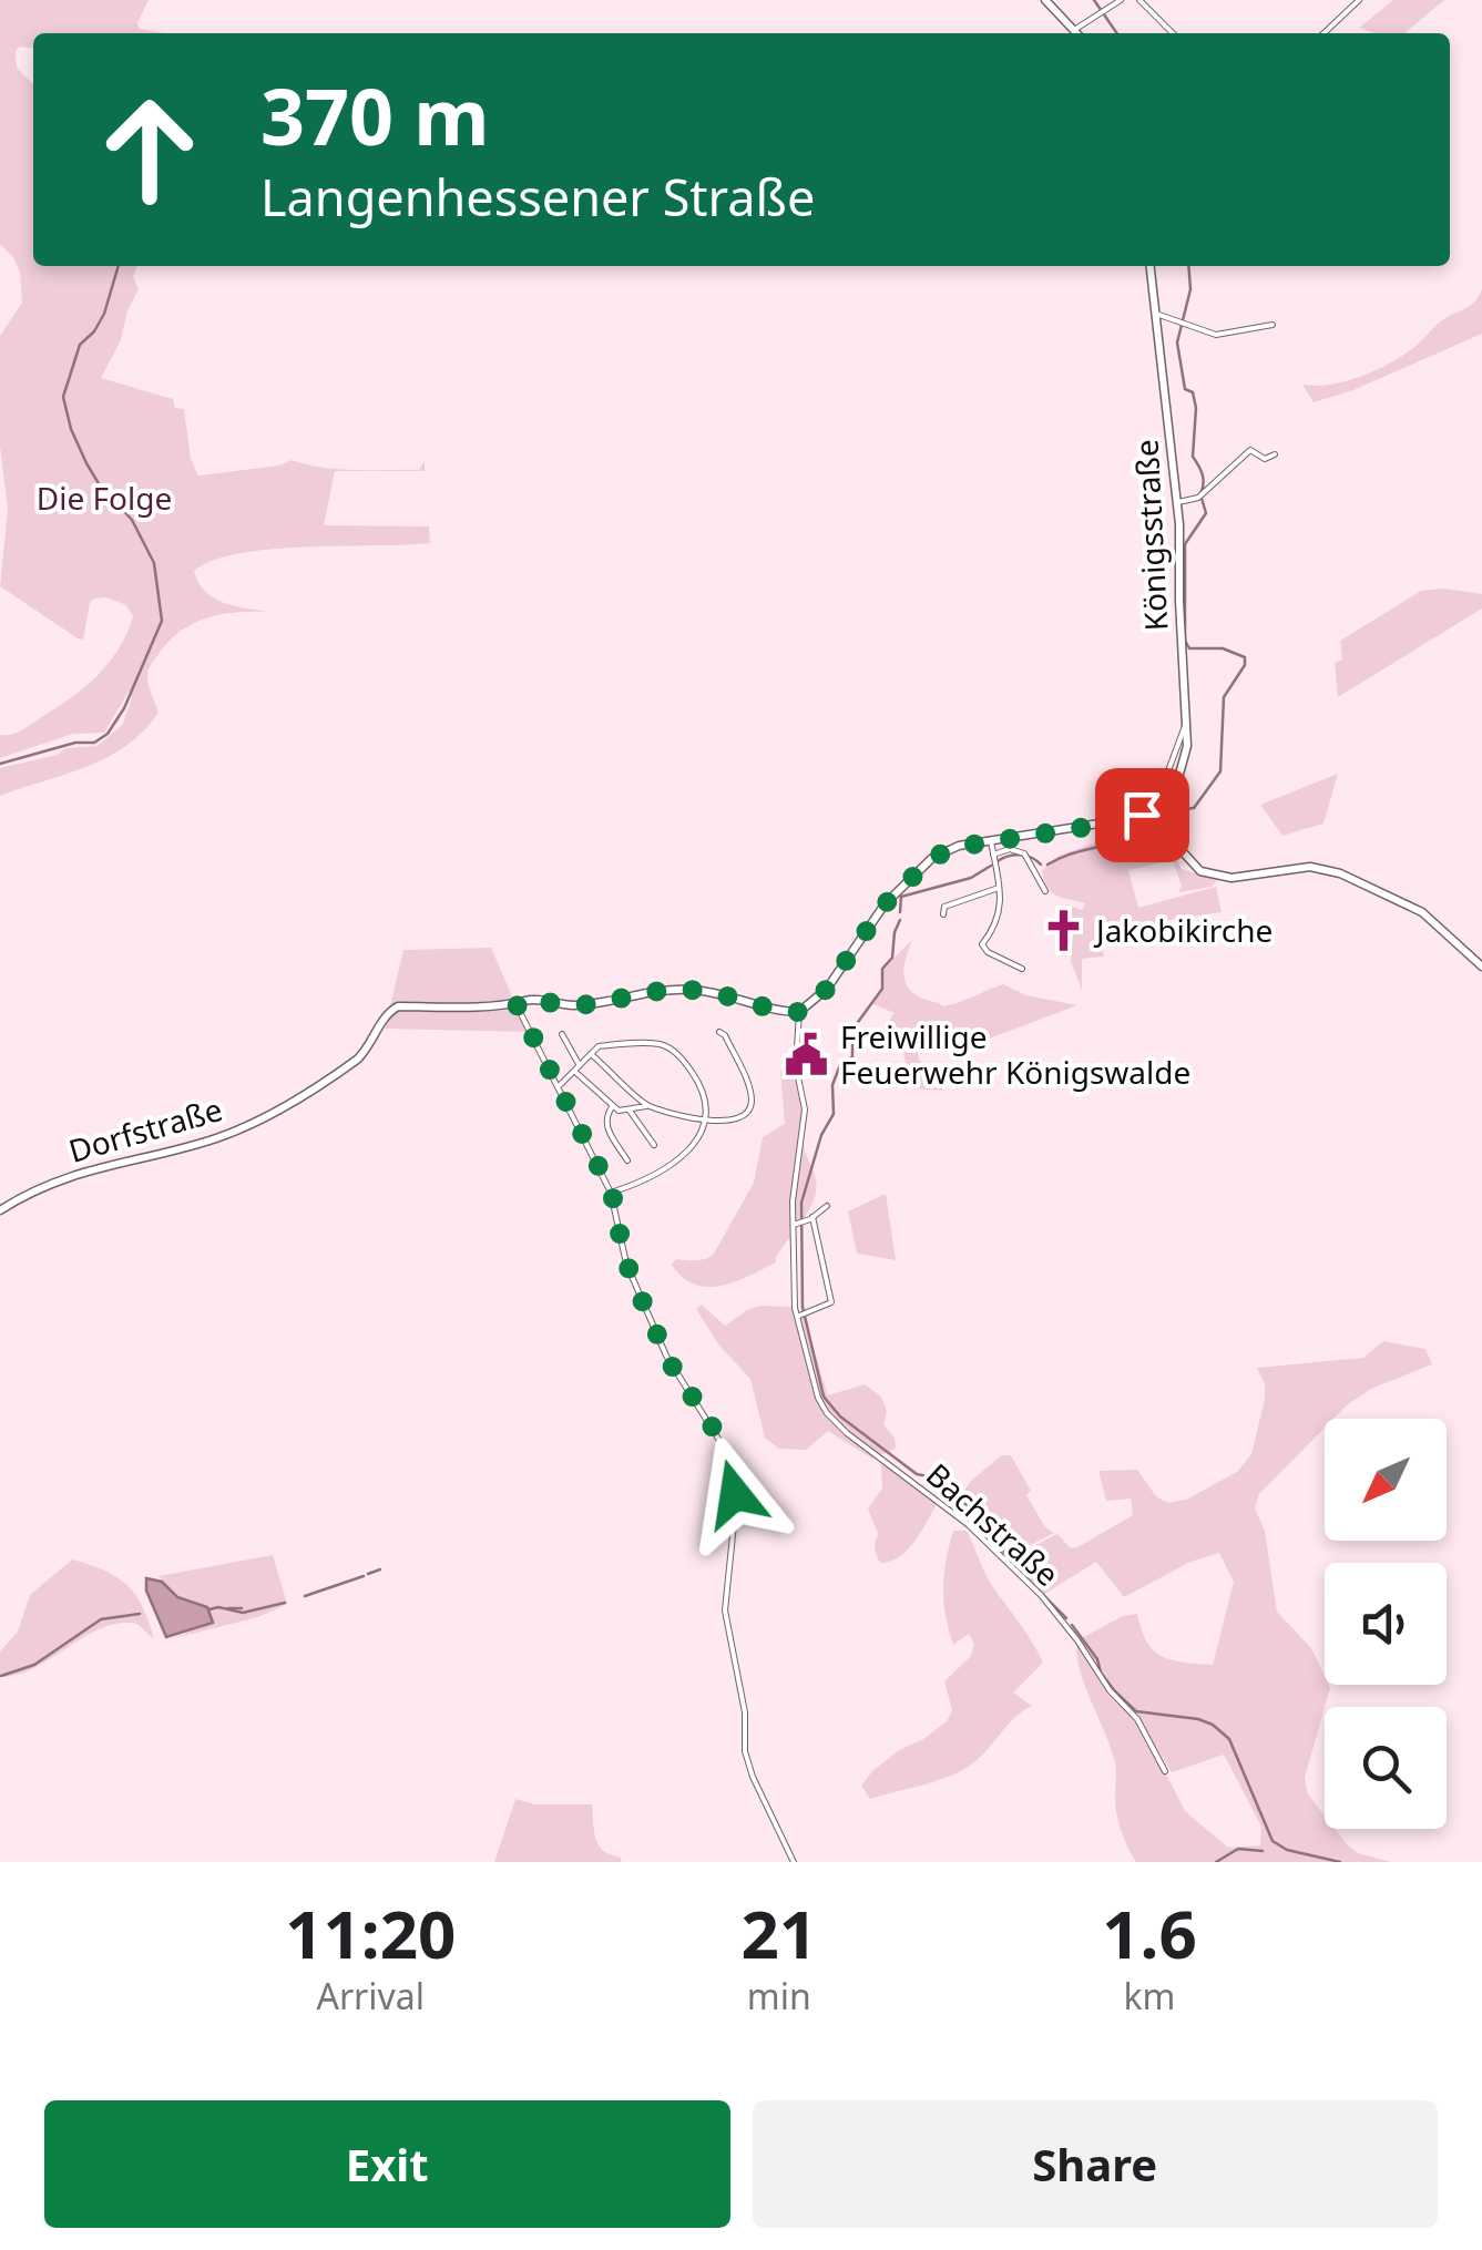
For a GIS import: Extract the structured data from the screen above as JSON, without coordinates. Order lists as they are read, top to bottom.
{
  "streets": {
    "street": ["Königsstraße", "Dorfstraße", "Bachstraße"]
  },
  "parks": ["Die Folge"],
  "places": {
    "church": ["Jakobikirche"],
    "public building": ["Freiwillige Feuerwehr Königswalde"]
  },
  "north": "bottom left",
  "page": {
    "turn": ["370 m", "Langenhessener Straße"],
    "eta": [
      "11:20",
      "Arrival",
      "21",
      "min",
      "1.6",
      "km"
    ],
    "buttons": ["Exit", "Share"]
  }
}
